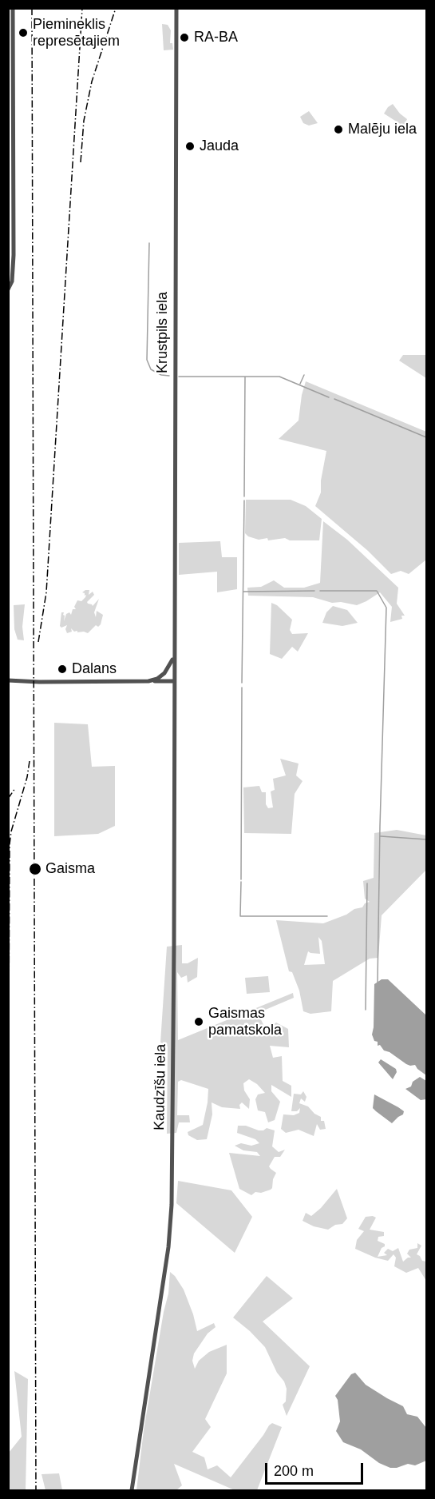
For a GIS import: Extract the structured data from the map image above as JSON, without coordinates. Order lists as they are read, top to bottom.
{
  "streets": {
    "street": ["Krustpils iela", "Kaudzīšu iela"]
  },
  "crossings": [
    ["Krustpils iela", "Kaudzīšu iela"]
  ],
  "places": [
    "Piemineklis represētajiem",
    "RA-BA",
    "Malēju iela",
    "Jauda",
    "Dalans",
    "Gaisma",
    "Gaismas pamatskola"
  ],
  "scale_bar": "200 m"
}
